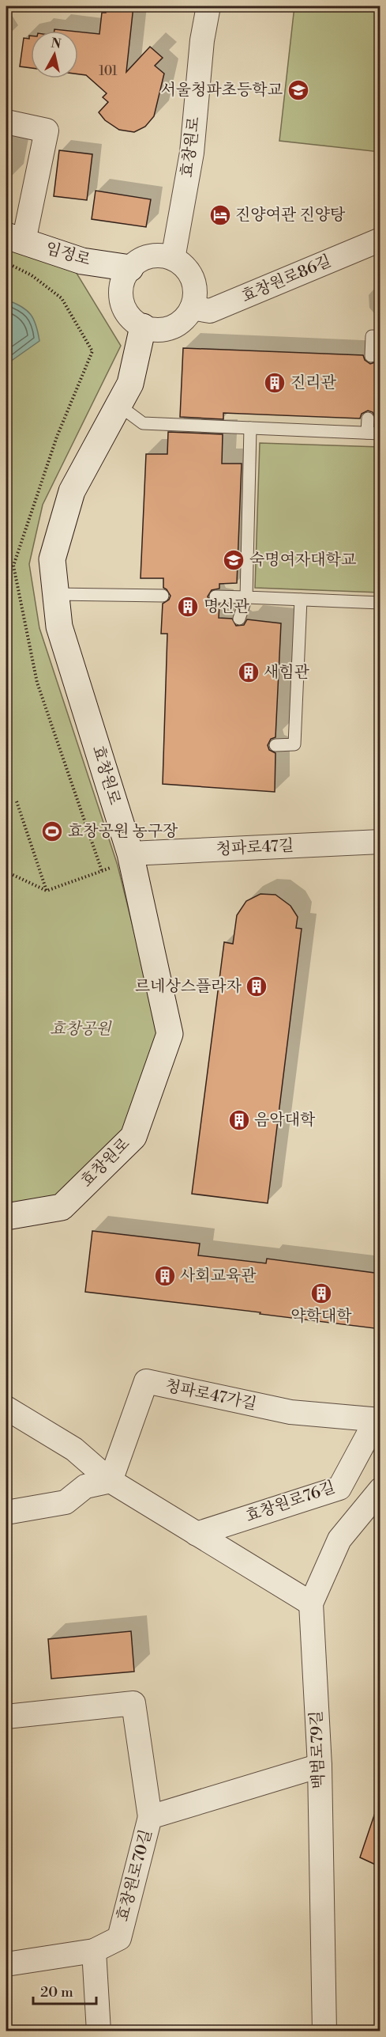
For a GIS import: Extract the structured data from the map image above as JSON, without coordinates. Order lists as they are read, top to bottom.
{
  "streets": {
    "street": [
      "효창원로",
      "임정로",
      "효창원로86길",
      "청파로47길",
      "청파로47가길",
      "효창원로76길",
      "백범로79길",
      "효창원로70길"
    ]
  },
  "crossings": [
    ["효창원로", "임정로"],
    ["효창원로", "효창원로86길"],
    ["효창원로", "청파로47길"],
    ["임정로", "효창원로86길"],
    ["청파로47가길", "효창원로76길"],
    ["백범로79길", "효창원로70길"]
  ],
  "parks": ["효창공원"],
  "places": {
    "school or university": ["서울청파초등학교", "숙명여자대학교"],
    "hotel": ["진양여관 진양탕"],
    "building": [
      "진리관",
      "명신관",
      "새힘관",
      "르네상스플라자",
      "음악대학",
      "사회교육관",
      "약학대학"
    ],
    "sports": ["효창공원 농구장"]
  },
  "house_numbers": ["101"],
  "scale_bar": "20 m",
  "north": "top"
}
